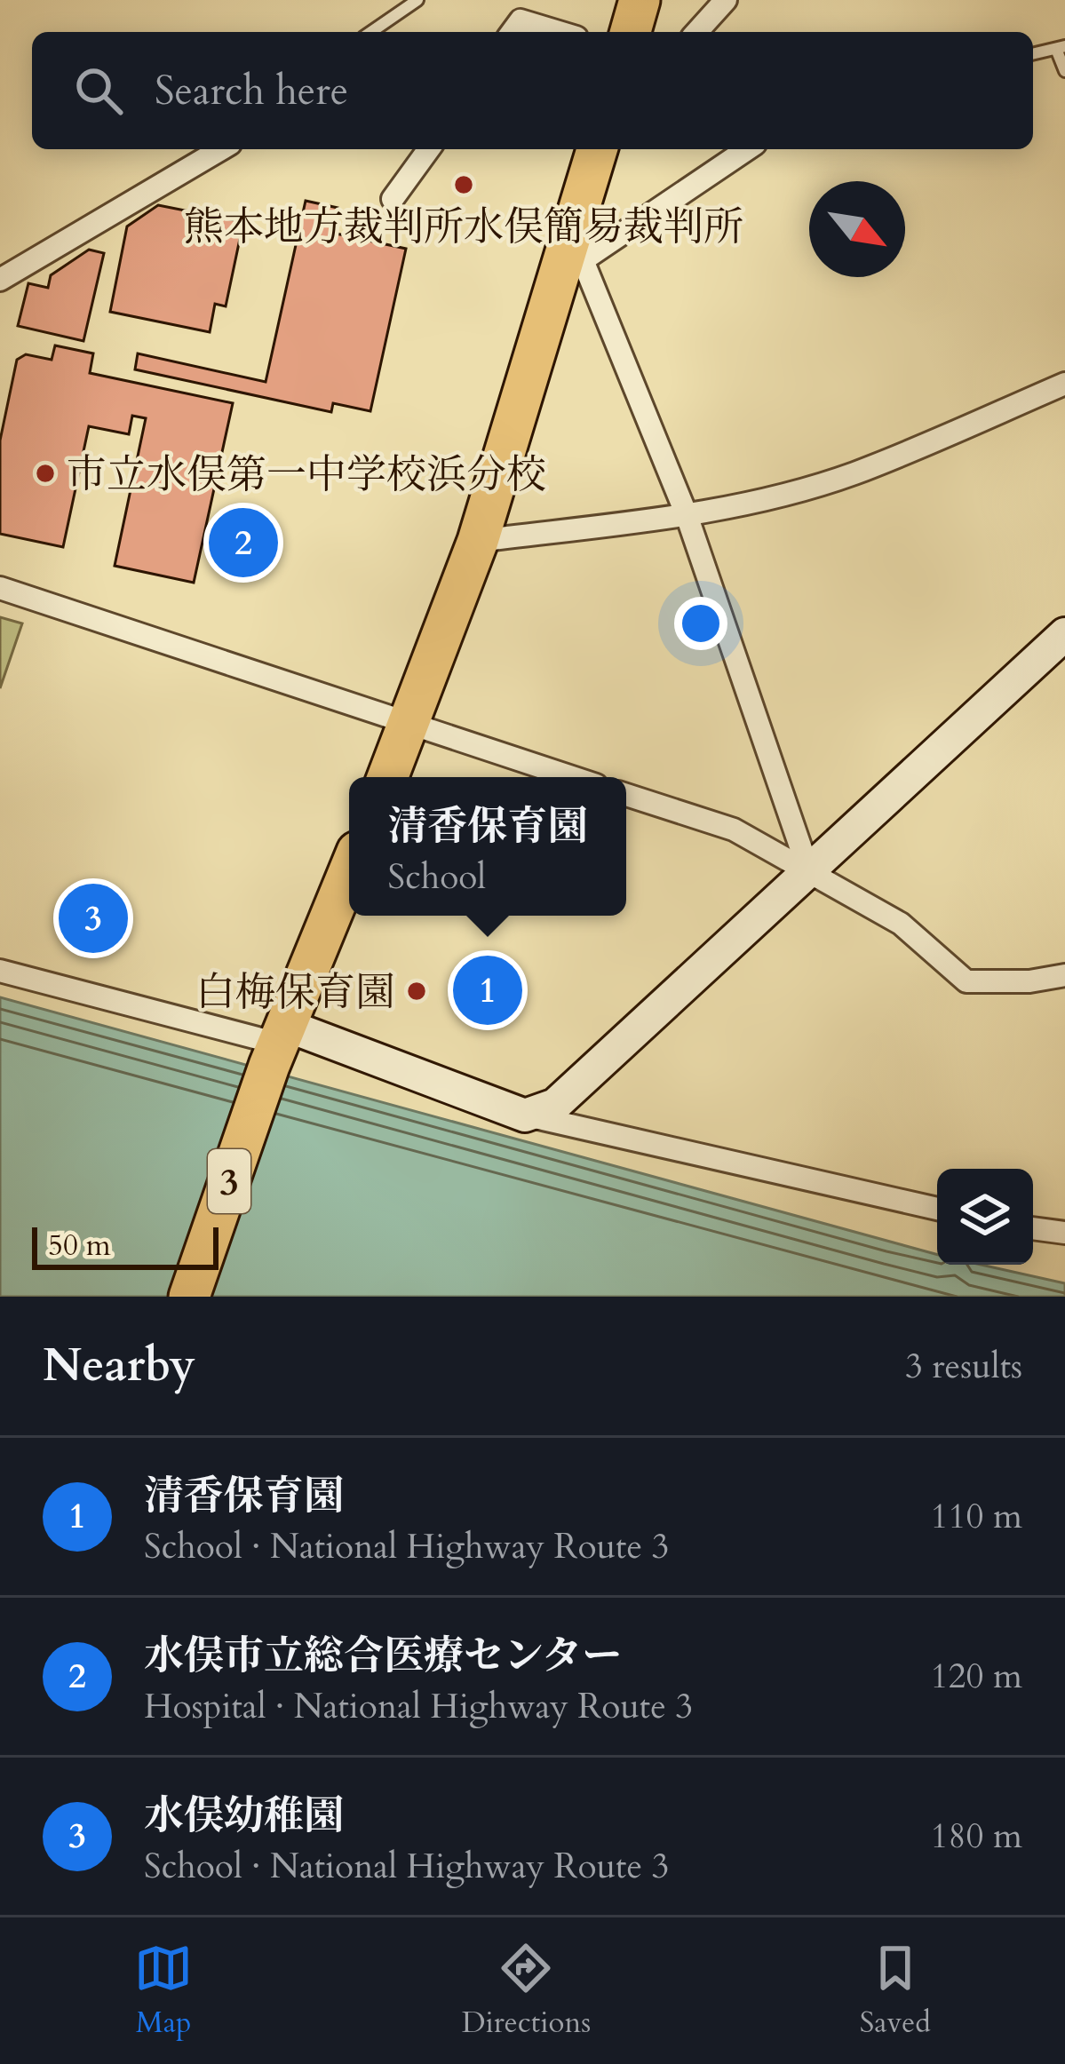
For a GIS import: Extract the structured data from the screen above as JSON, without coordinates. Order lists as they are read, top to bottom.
{
  "streets": {
    "highway": ["3"]
  },
  "places": ["熊本地方裁判所水俣簡易裁判所", "市立水俣第一中学校浜分校", "白梅保育園"],
  "scale_bar": "50 m",
  "north": "bottom right",
  "page": {
    "search": "Search here",
    "pins": ["2", "3", "1"],
    "popup": ["清香保育園", "School"],
    "scale": "50 m",
    "heading": ["Nearby", "3 results"],
    "list": [
      {
        "mark": "1",
        "name": "清香保育園",
        "note": "School · National Highway Route 3",
        "value": "110 m"
      },
      {
        "mark": "2",
        "name": "水俣市立総合医療センター",
        "note": "Hospital · National Highway Route 3",
        "value": "120 m"
      },
      {
        "mark": "3",
        "name": "水俣幼稚園",
        "note": "School · National Highway Route 3",
        "value": "180 m"
      }
    ],
    "nav": ["Map", "Directions", "Saved"]
  }
}
